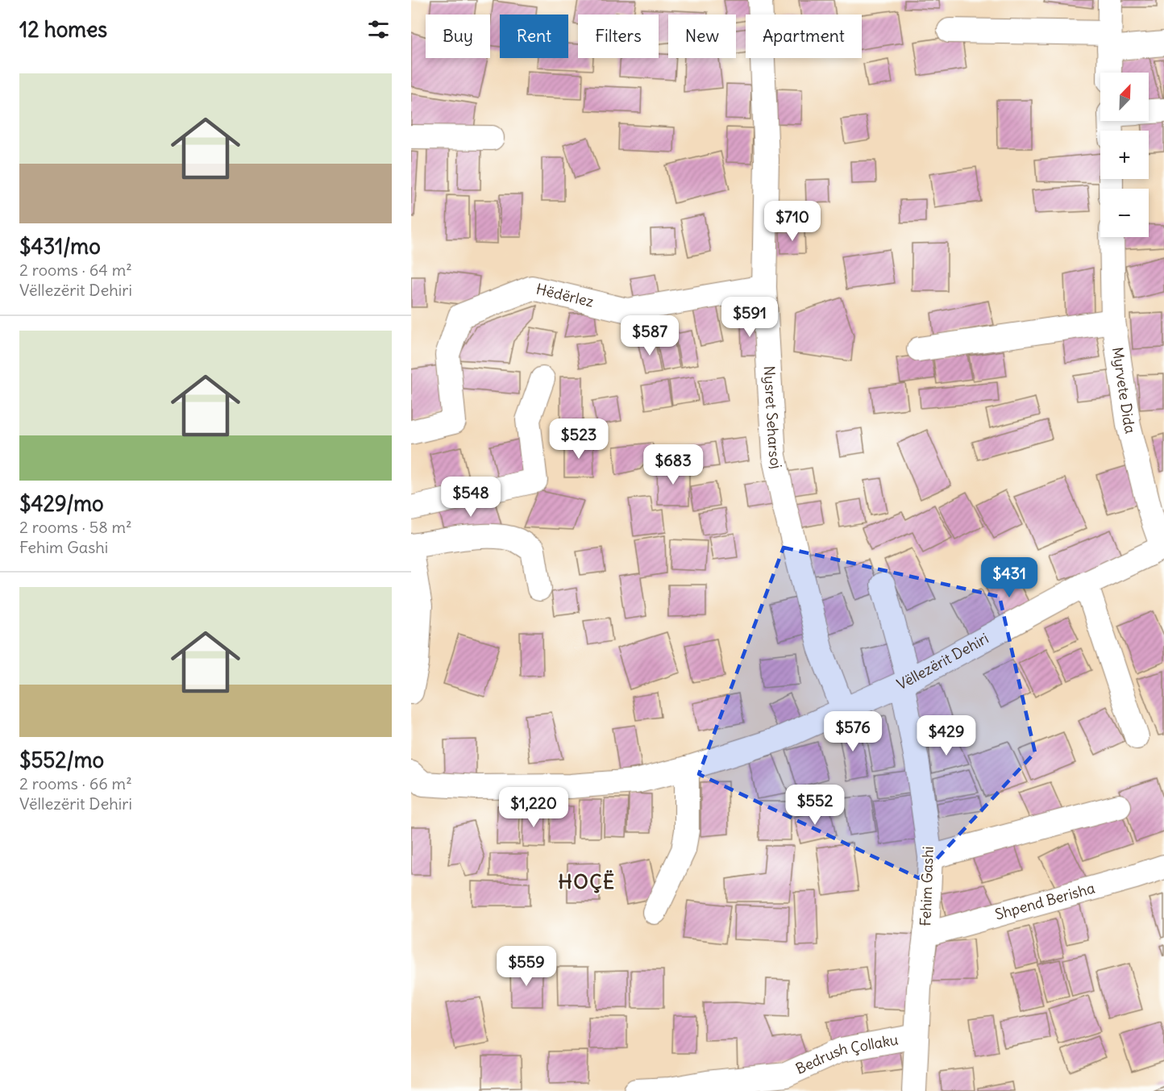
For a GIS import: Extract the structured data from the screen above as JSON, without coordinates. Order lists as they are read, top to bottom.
{
  "streets": {
    "street": [
      "Hëdërlez",
      "Myrvete Dida",
      "Nysret Seharsoj",
      "Vëllezërit Dehiri",
      "Fehim Gashi",
      "Shpend Berisha",
      "Bedrush Çollaku"
    ]
  },
  "crossings": [
    ["Hëdërlez", "Nysret Seharsoj"],
    ["Myrvete Dida", "Vëllezërit Dehiri"],
    ["Nysret Seharsoj", "Vëllezërit Dehiri"],
    ["Vëllezërit Dehiri", "Fehim Gashi"],
    ["Fehim Gashi", "Shpend Berisha"],
    ["Fehim Gashi", "Bedrush Çollaku"]
  ],
  "districts": ["HOÇË"],
  "north": "top right",
  "page": {
    "heading": "12 homes",
    "chip": [
      "Buy",
      "Rent",
      "Filters",
      "New",
      "Apartment"
    ],
    "list": [
      {
        "name": "$431/mo",
        "note": "2 rooms · 64 m² · Vëllezërit Dehiri"
      },
      {
        "name": "$429/mo",
        "note": "2 rooms · 58 m² · Fehim Gashi"
      },
      {
        "name": "$552/mo",
        "note": "2 rooms · 66 m² · Vëllezërit Dehiri"
      }
    ],
    "map_buttons": ["+", "−"],
    "price": [
      "$710",
      "$591",
      "$587",
      "$523",
      "$683",
      "$548",
      "$431",
      "$576",
      "$429",
      "$552",
      "$1,220",
      "$559"
    ]
  }
}
